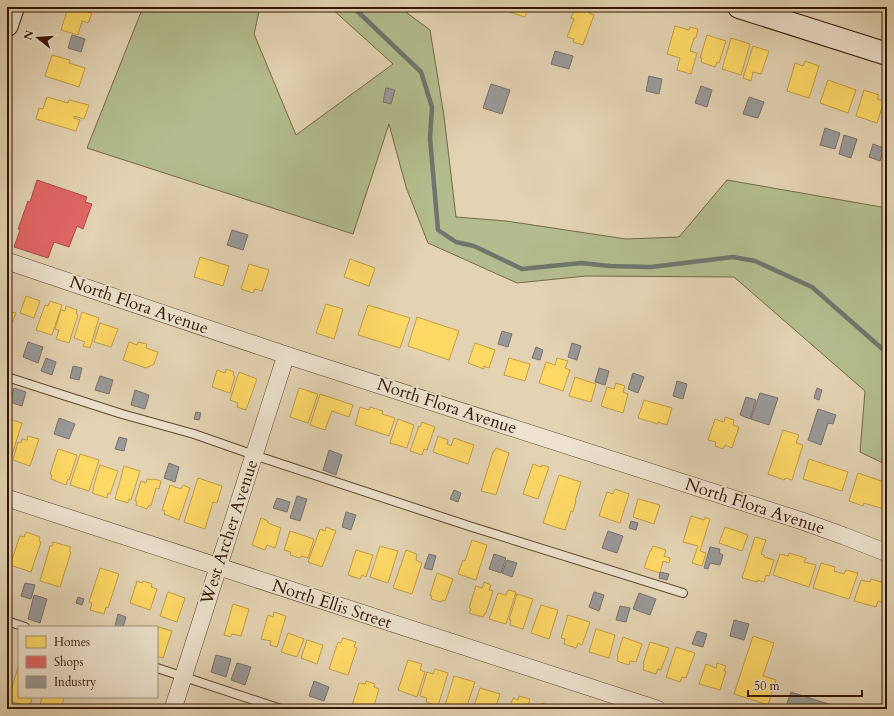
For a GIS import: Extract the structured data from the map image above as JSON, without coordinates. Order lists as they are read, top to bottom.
{
  "streets": {
    "street": ["North Flora Avenue", "West Archer Avenue", "North Ellis Street"]
  },
  "crossings": [
    ["North Flora Avenue", "West Archer Avenue"],
    ["West Archer Avenue", "North Ellis Street"]
  ],
  "legend": ["Homes", "Shops", "Industry"],
  "scale_bar": "50 m",
  "north": "left"
}
